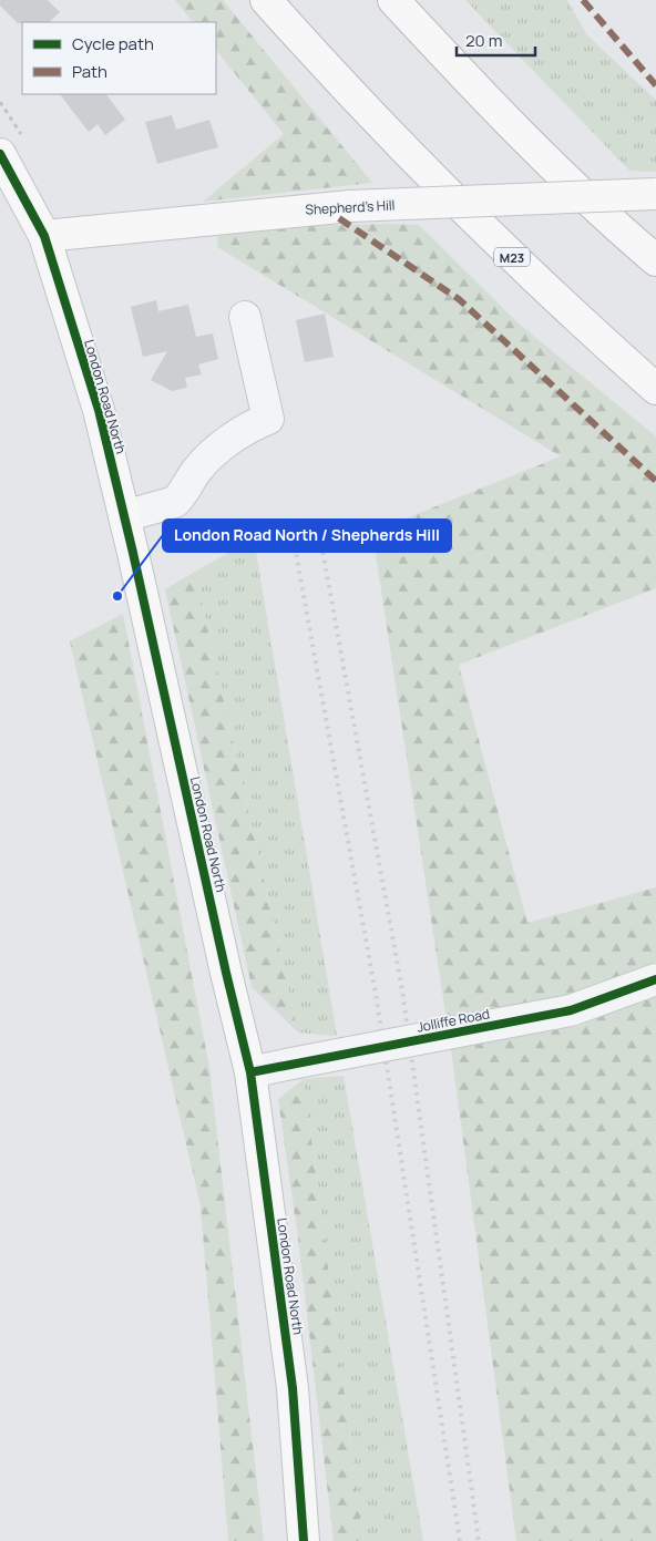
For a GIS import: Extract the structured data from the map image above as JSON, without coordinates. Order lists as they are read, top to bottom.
{
  "streets": {
    "main road": ["Shepherd's Hill", "M23", "London Road North"],
    "street": ["Jolliffe Road"]
  },
  "crossings": [
    ["Shepherd's Hill", "London Road North"],
    ["London Road North", "Jolliffe Road"]
  ],
  "places": ["London Road North / Shepherds Hill"],
  "legend": ["Cycle path", "Path"],
  "scale_bar": "20 m"
}
